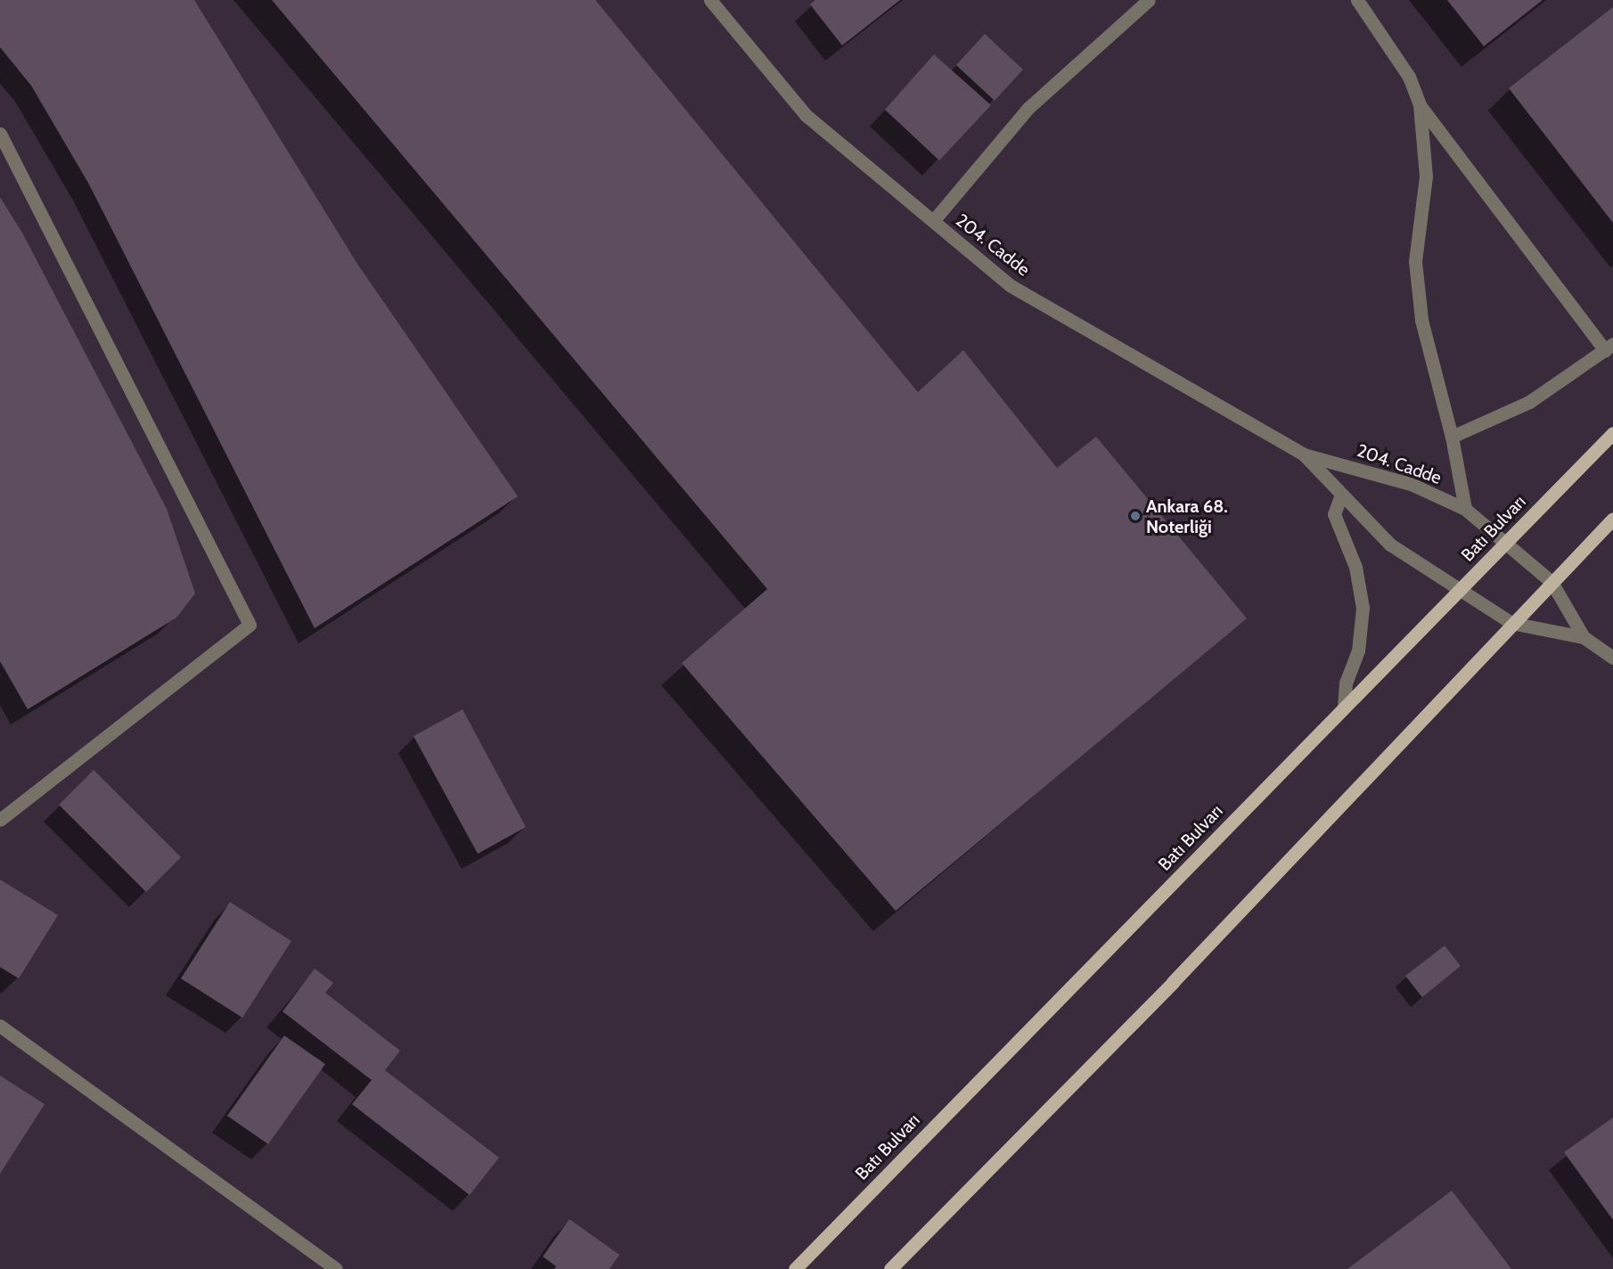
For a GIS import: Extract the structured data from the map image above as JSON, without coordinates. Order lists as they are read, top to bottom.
{
  "streets": {
    "main road": ["Batı Bulvarı"],
    "street": ["204. Cadde"]
  },
  "crossings": [
    ["204. Cadde", "Batı Bulvarı"]
  ],
  "places": ["Ankara 68. Noterliği"]
}
